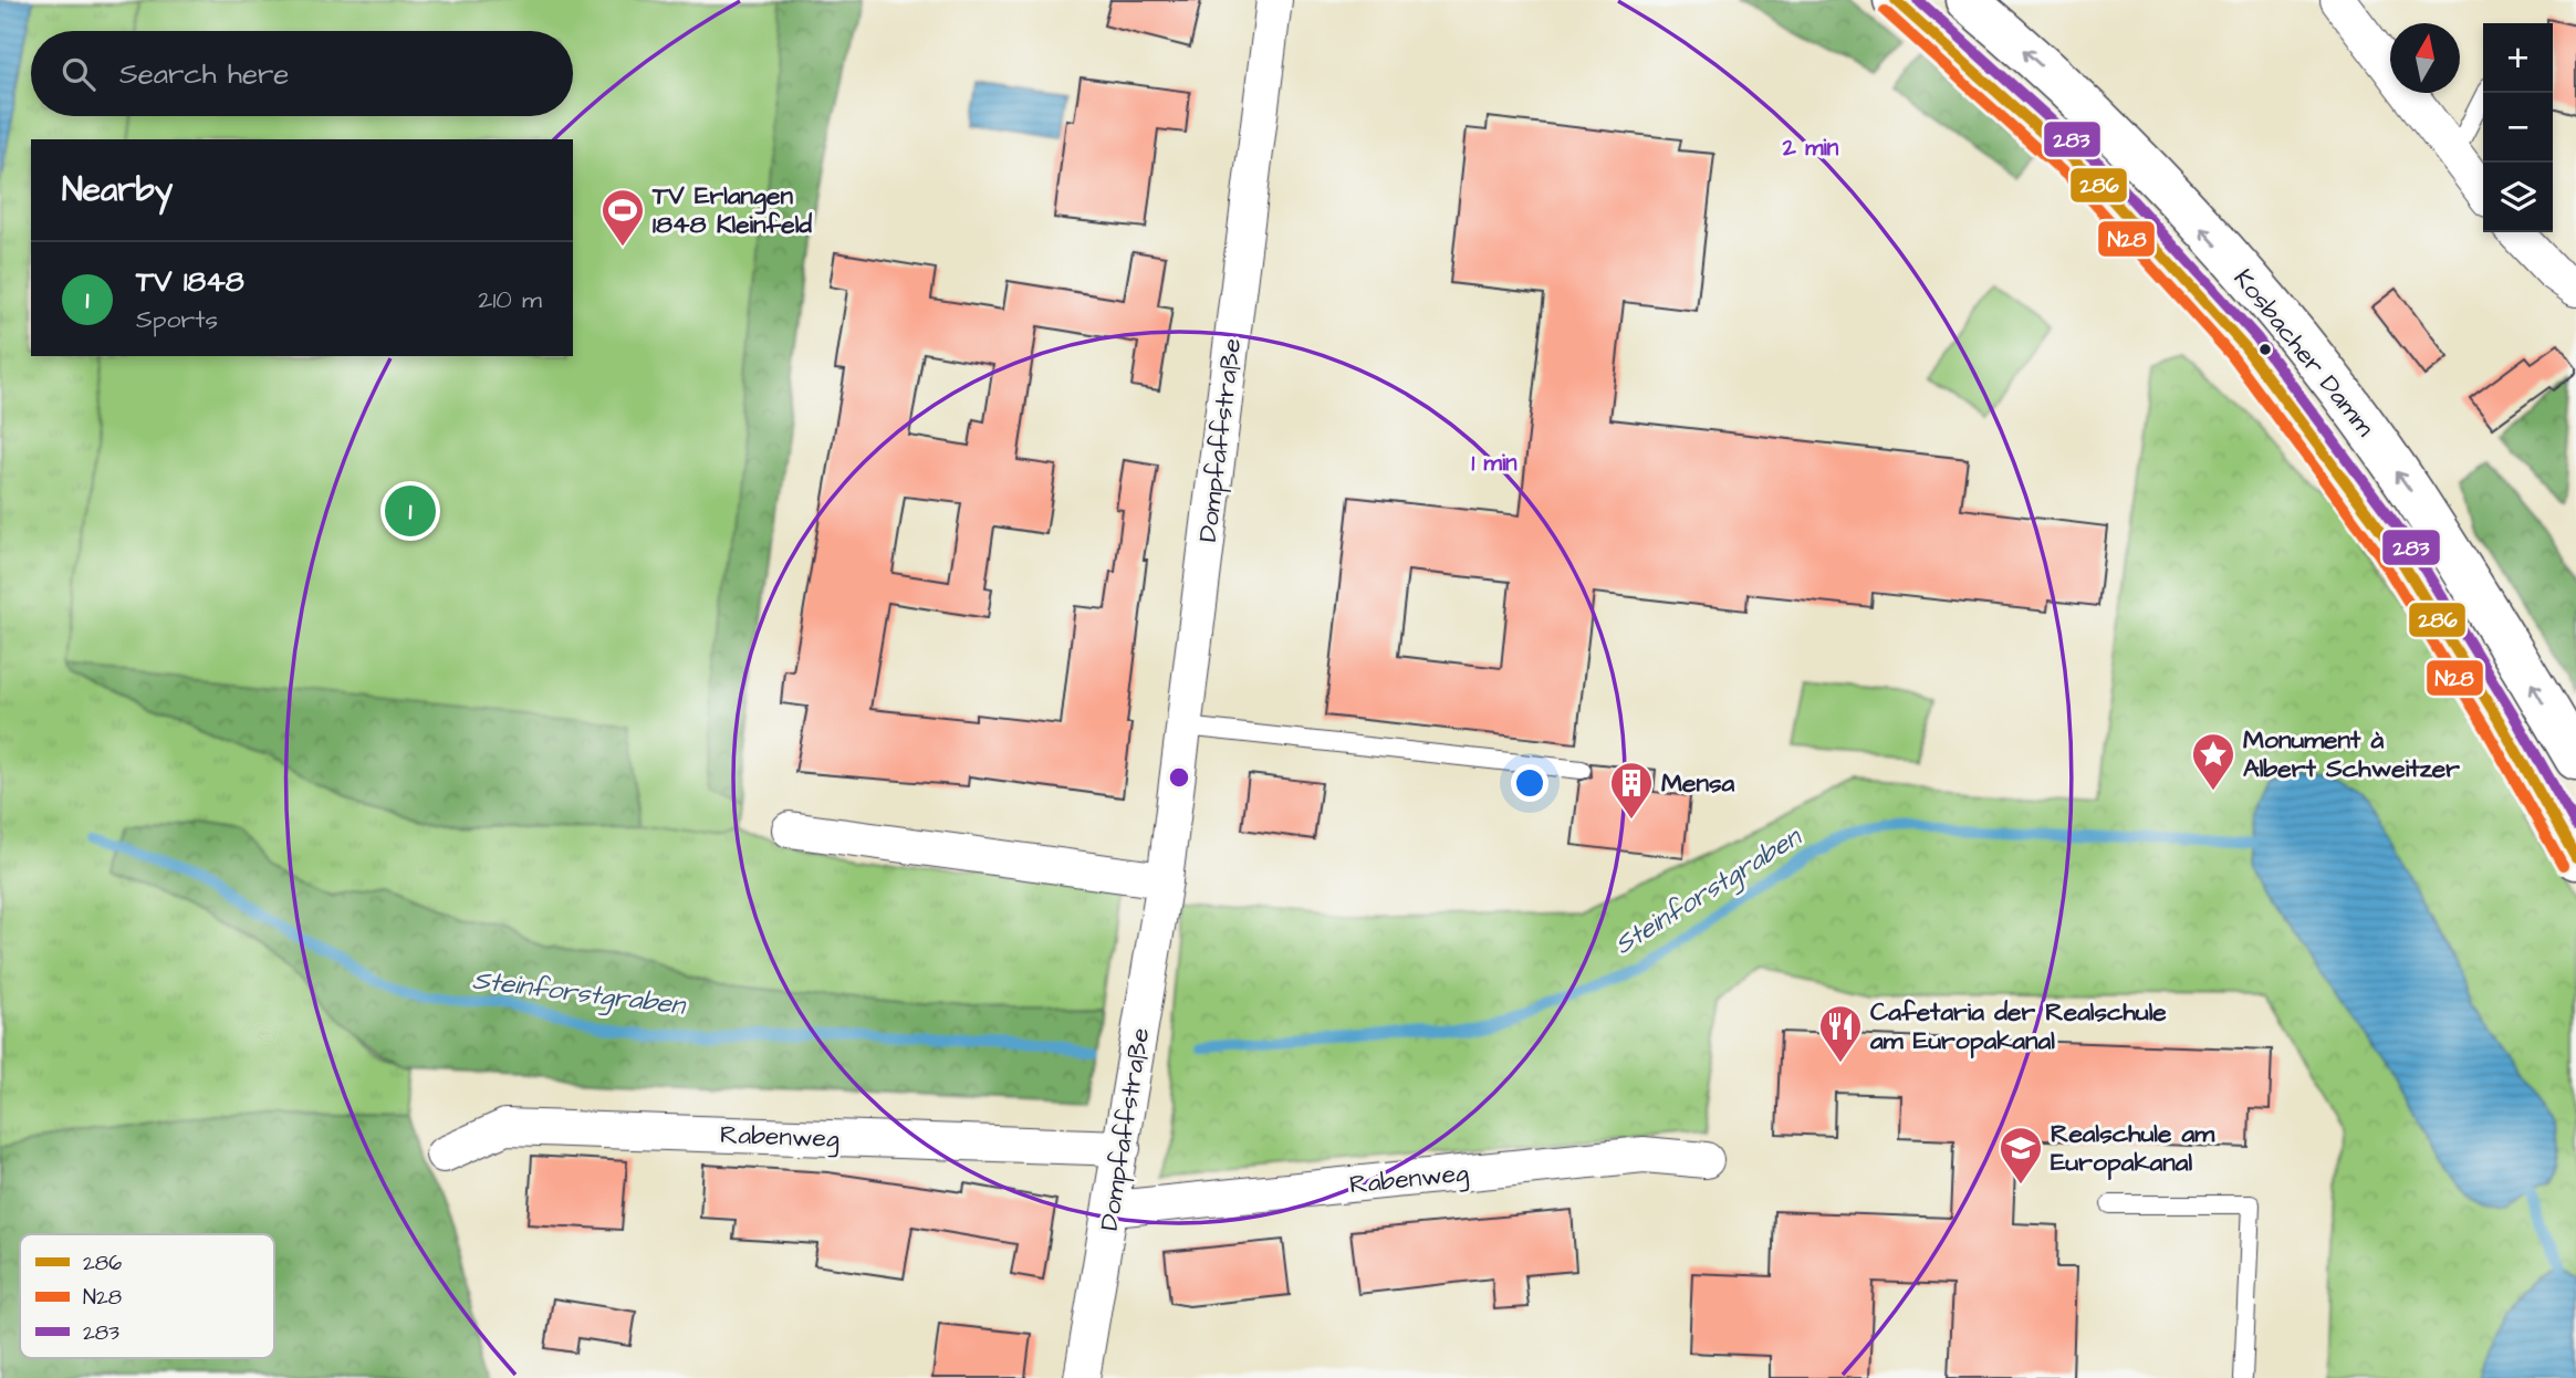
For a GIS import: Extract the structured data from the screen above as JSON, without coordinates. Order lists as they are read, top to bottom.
{
  "streets": {
    "street": ["Kosbacher Damm", "Dompfaffstraße", "Rabenweg"]
  },
  "crossings": [
    ["Dompfaffstraße", "Rabenweg"]
  ],
  "water": ["Steinforstgraben"],
  "places": {
    "sports": ["TV Erlangen 1848 Kleinfeld"],
    "place": ["Monument à Albert Schweitzer"],
    "building": ["Mensa"],
    "restaurant": ["Cafetaria der Realschule am Europakanal"],
    "school or university": ["Realschule am Europakanal"]
  },
  "lines": ["transit line 286", "transit line 283", "transit line N28"],
  "legend": ["286", "N28", "283"],
  "north": "top",
  "page": {
    "map_buttons": ["+", "−"],
    "search": "Search here",
    "heading": "Nearby",
    "list": [
      {
        "mark": "1",
        "name": "TV 1848",
        "note": "Sports",
        "value": "210 m"
      }
    ],
    "pins": "1"
  },
  "rings": ["2 min", "1 min"]
}
